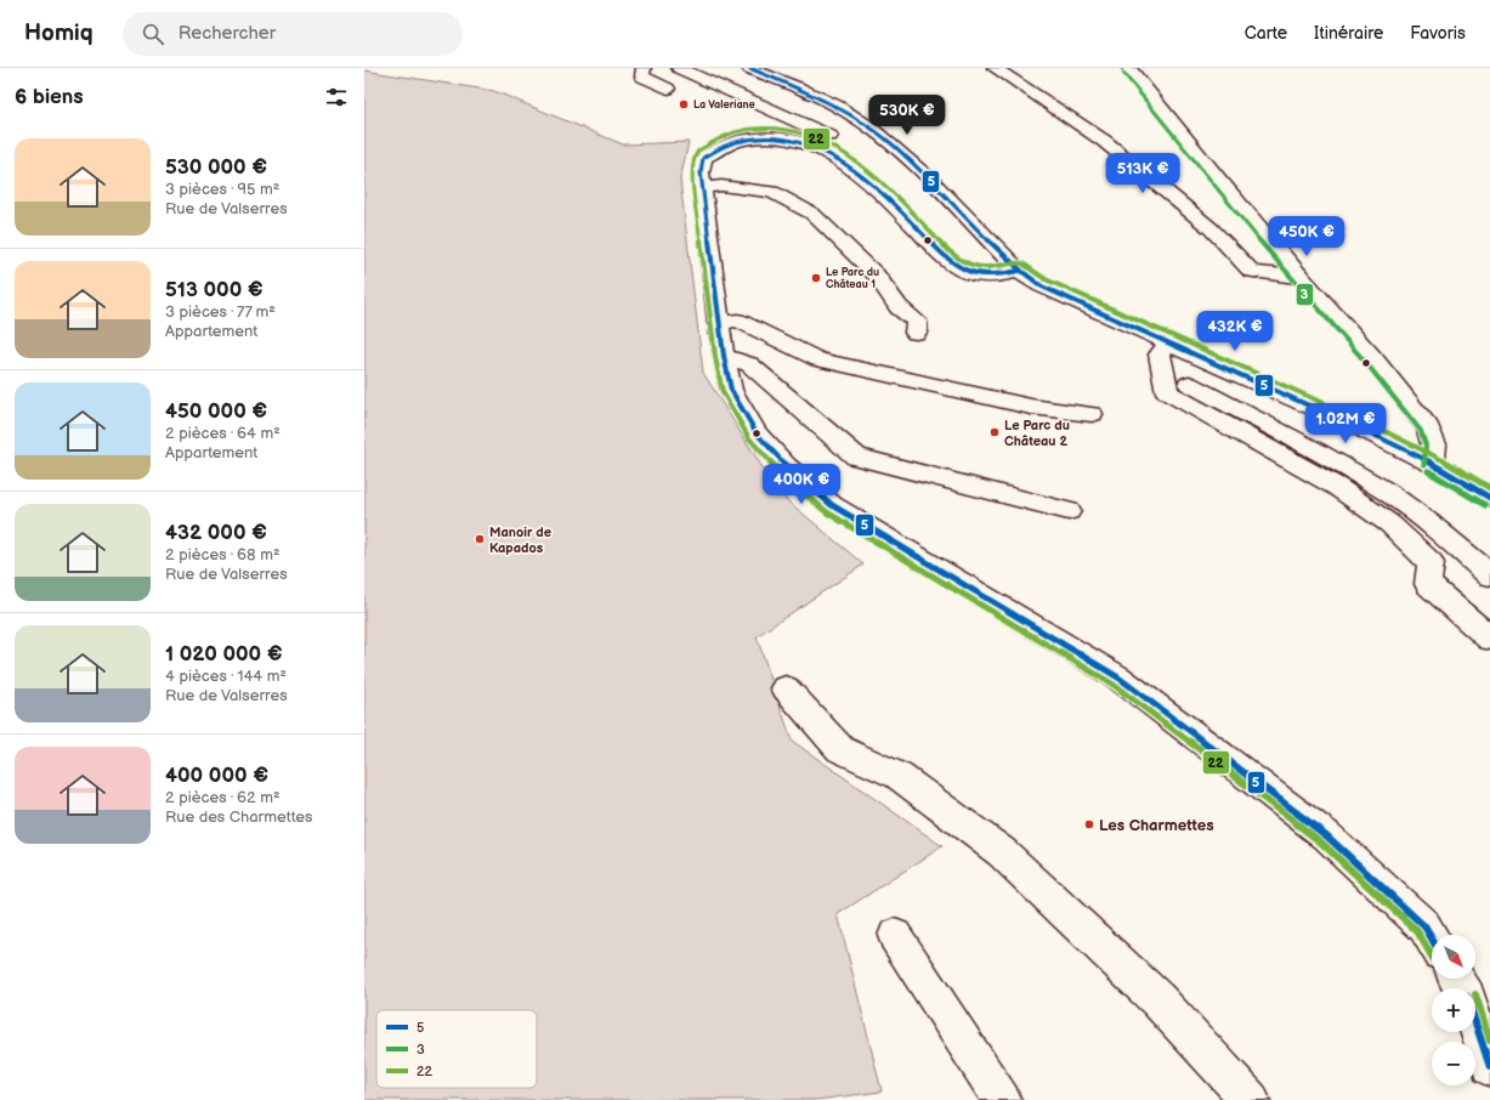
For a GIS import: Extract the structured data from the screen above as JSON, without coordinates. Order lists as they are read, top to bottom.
{
  "places": [
    "La Valeriane",
    "Le Parc du Château 1",
    "Le Parc du Château 2",
    "Manoir de Kapados",
    "Les Charmettes"
  ],
  "lines": ["transit line 5", "transit line 3", "transit line 22"],
  "legend": ["5", "3", "22"],
  "north": "bottom right",
  "page": {
    "header": "Homiq",
    "search": "Rechercher",
    "nav": ["Carte", "Itinéraire", "Favoris"],
    "heading": "6 biens",
    "price": [
      "530K €",
      "513K €",
      "450K €",
      "432K €",
      "1.02M €",
      "400K €"
    ],
    "list": [
      {
        "name": "530 000 €",
        "note": "3 pièces · 95 m² · Rue de Valserres"
      },
      {
        "name": "513 000 €",
        "note": "3 pièces · 77 m² · Appartement"
      },
      {
        "name": "450 000 €",
        "note": "2 pièces · 64 m² · Appartement"
      },
      {
        "name": "432 000 €",
        "note": "2 pièces · 68 m² · Rue de Valserres"
      },
      {
        "name": "1 020 000 €",
        "note": "4 pièces · 144 m² · Rue de Valserres"
      },
      {
        "name": "400 000 €",
        "note": "2 pièces · 62 m² · Rue des Charmettes"
      }
    ],
    "map_buttons": ["+", "−"]
  }
}
